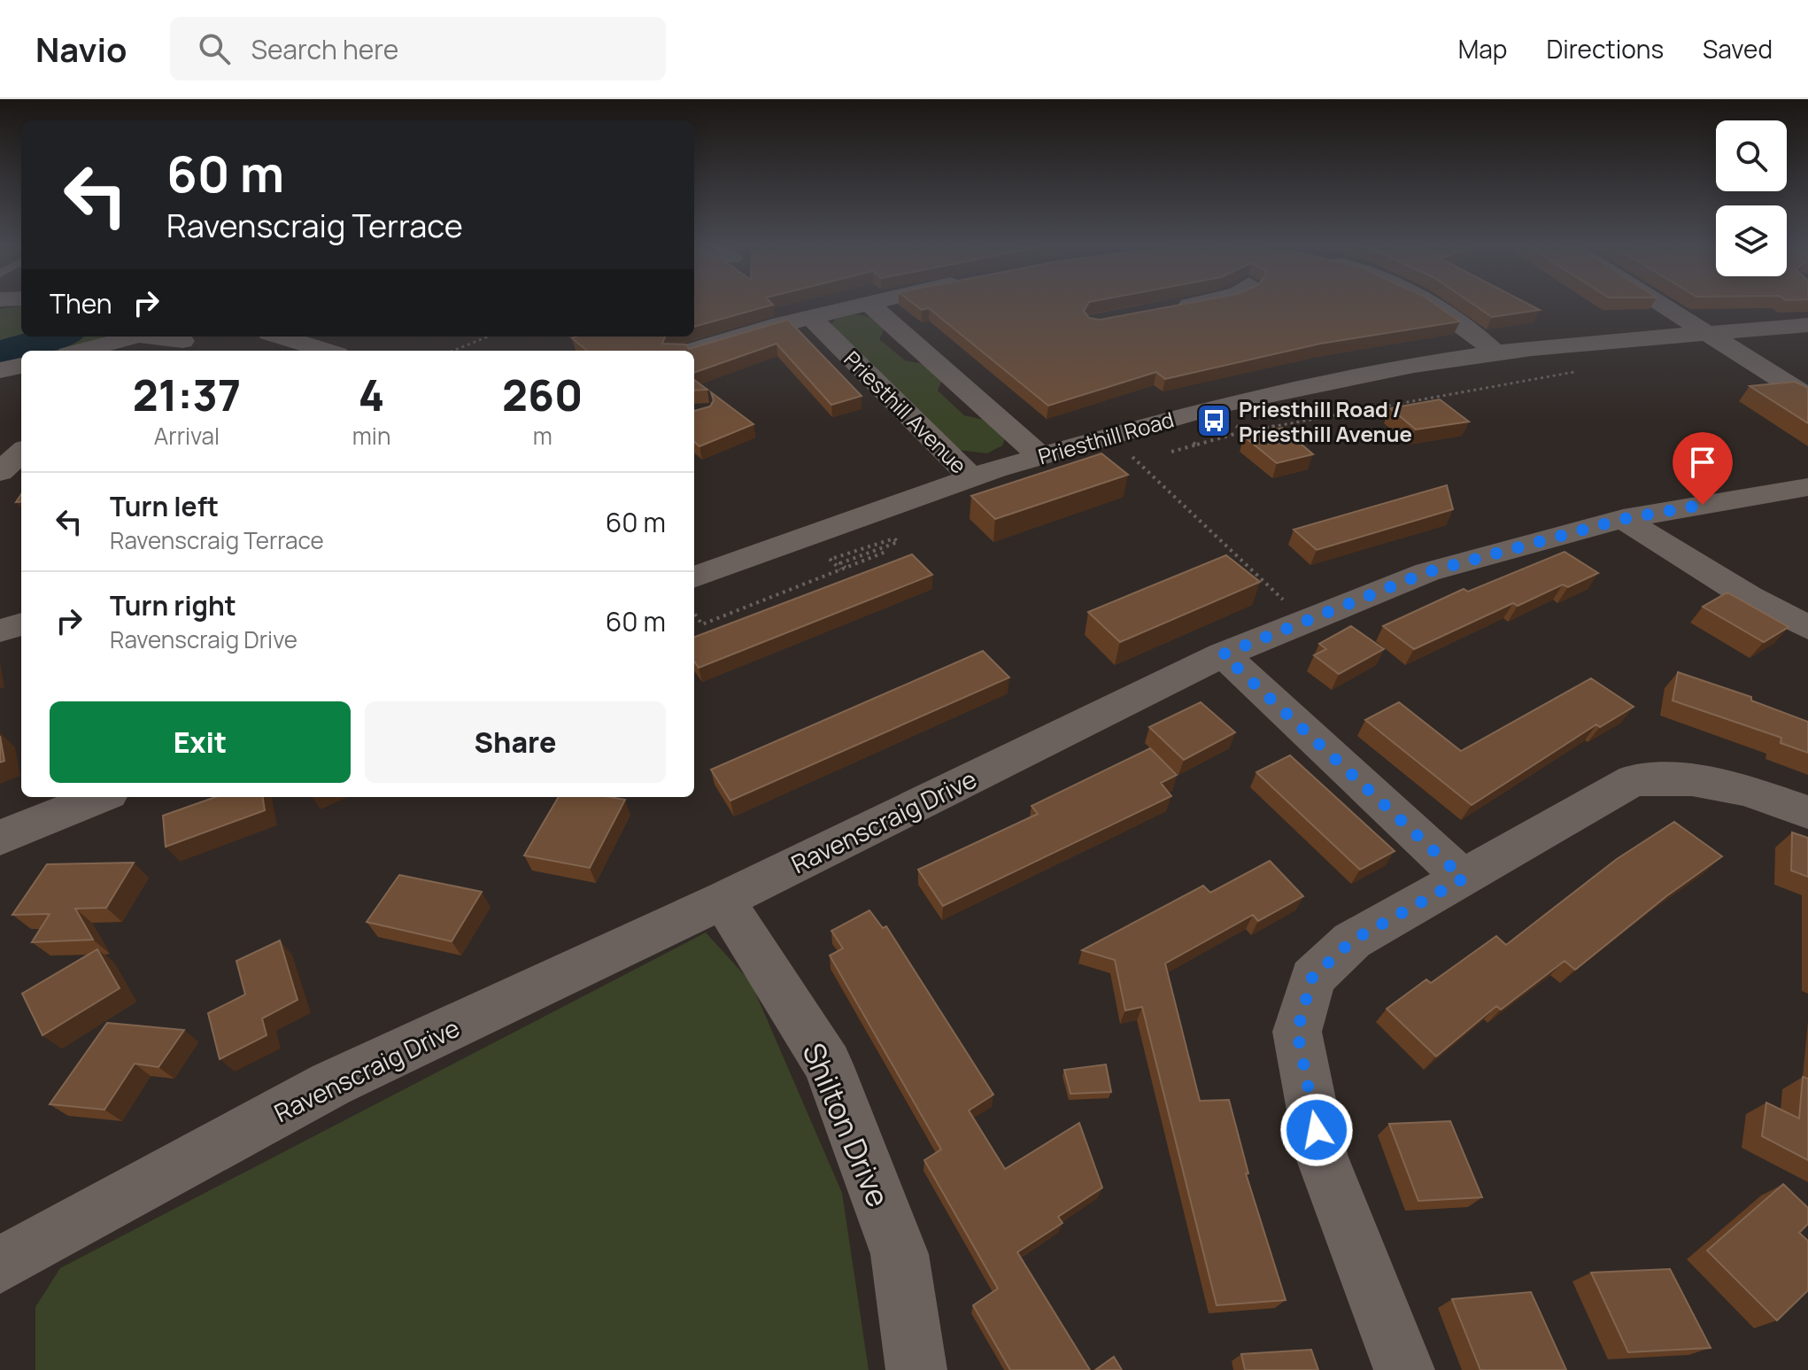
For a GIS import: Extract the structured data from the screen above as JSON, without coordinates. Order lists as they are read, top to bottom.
{
  "streets": {
    "street": [
      "Priesthill Avenue",
      "Priesthill Road",
      "Ravenscraig Drive",
      "Shilton Drive"
    ]
  },
  "crossings": [
    ["Priesthill Avenue", "Priesthill Road"],
    ["Ravenscraig Drive", "Shilton Drive"]
  ],
  "places": {
    "bus stop": ["Priesthill Road / Priesthill Avenue"]
  },
  "page": {
    "header": "Navio",
    "search": "Search here",
    "nav": ["Map", "Directions", "Saved"],
    "turn": ["60 m", "Ravenscraig Terrace"],
    "then": "Then",
    "eta": [
      "21:37",
      "Arrival",
      "4",
      "min",
      "260",
      "m"
    ],
    "list": [
      {
        "name": "Turn left",
        "note": "Ravenscraig Terrace",
        "value": "60 m"
      },
      {
        "name": "Turn right",
        "note": "Ravenscraig Drive",
        "value": "60 m"
      }
    ],
    "buttons": ["Exit", "Share"]
  }
}
